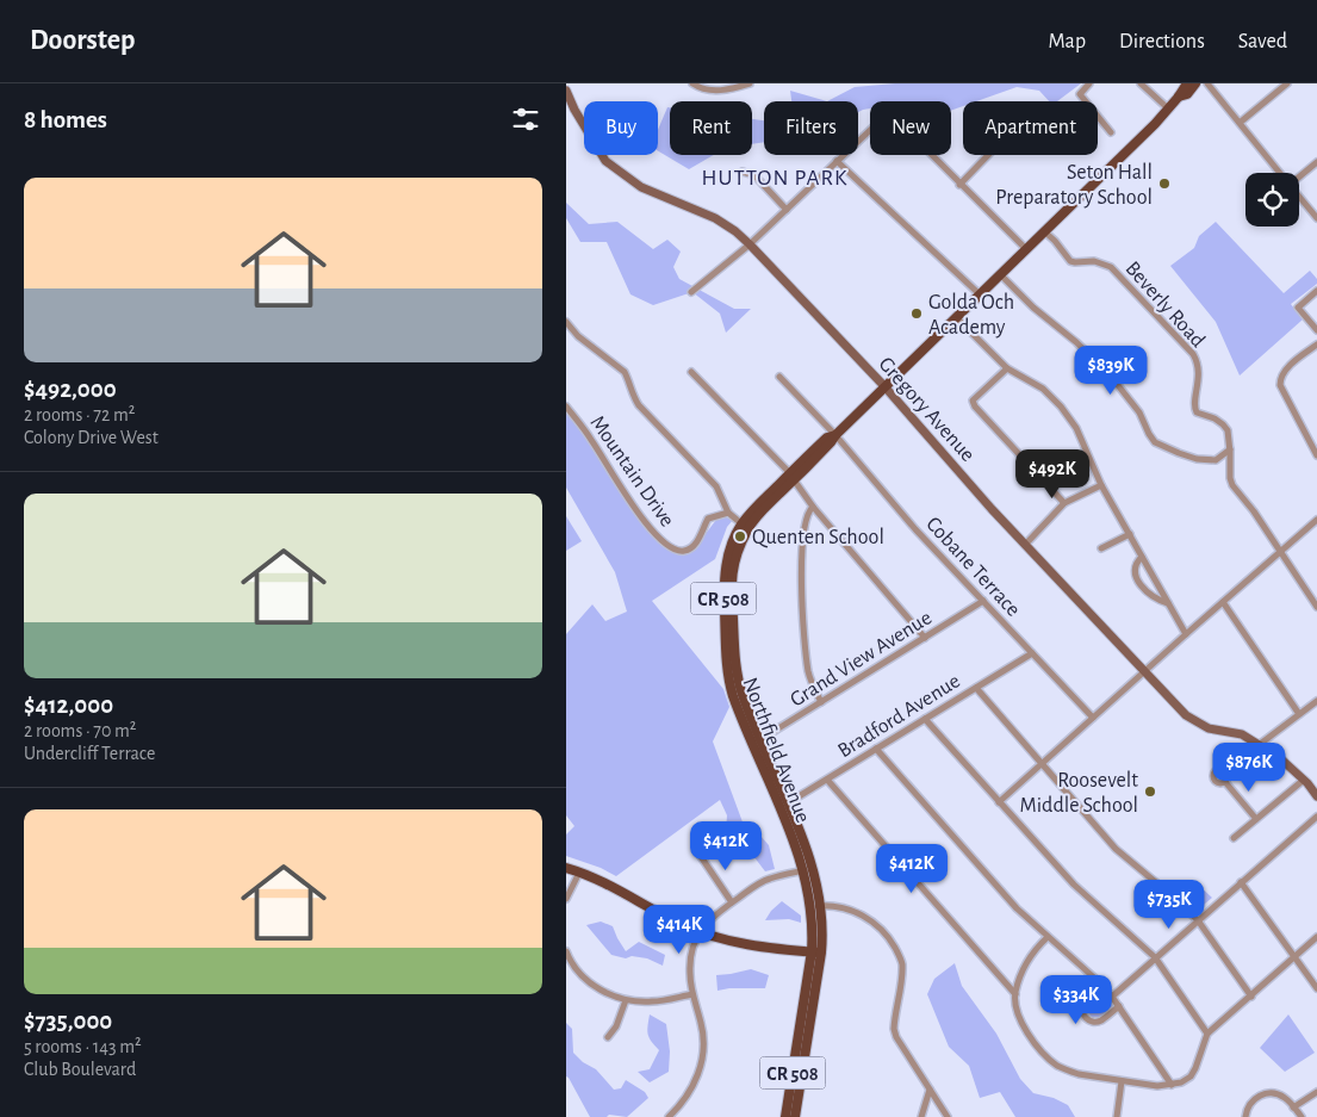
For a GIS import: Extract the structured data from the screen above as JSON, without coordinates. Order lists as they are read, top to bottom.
{
  "streets": {
    "main road": ["Gregory Avenue", "CR 508", "Northfield Avenue"],
    "street": [
      "Beverly Road",
      "Mountain Drive",
      "Cobane Terrace",
      "Grand View Avenue",
      "Bradford Avenue"
    ]
  },
  "crossings": [
    ["Beverly Road", "Northfield Avenue"],
    ["Gregory Avenue", "Northfield Avenue"],
    ["Cobane Terrace", "Grand View Avenue"],
    ["Cobane Terrace", "Bradford Avenue"],
    ["Cobane Terrace", "Northfield Avenue"],
    ["Grand View Avenue", "Northfield Avenue"],
    ["Bradford Avenue", "Northfield Avenue"]
  ],
  "districts": ["HUTTON PARK"],
  "places": [
    "Seton Hall Preparatory School",
    "Golda Och Academy",
    "Quenten School",
    "Roosevelt Middle School"
  ],
  "page": {
    "header": "Doorstep",
    "nav": ["Map", "Directions", "Saved"],
    "heading": "8 homes",
    "chip": [
      "Buy",
      "Rent",
      "Filters",
      "New",
      "Apartment"
    ],
    "list": [
      {
        "name": "$492,000",
        "note": "2 rooms · 72 m² · Colony Drive West"
      },
      {
        "name": "$412,000",
        "note": "2 rooms · 70 m² · Undercliff Terrace"
      },
      {
        "name": "$735,000",
        "note": "5 rooms · 143 m² · Club Boulevard"
      }
    ],
    "price": [
      "$839K",
      "$492K",
      "$876K",
      "$412K",
      "$412K",
      "$735K",
      "$414K",
      "$334K"
    ]
  }
}
